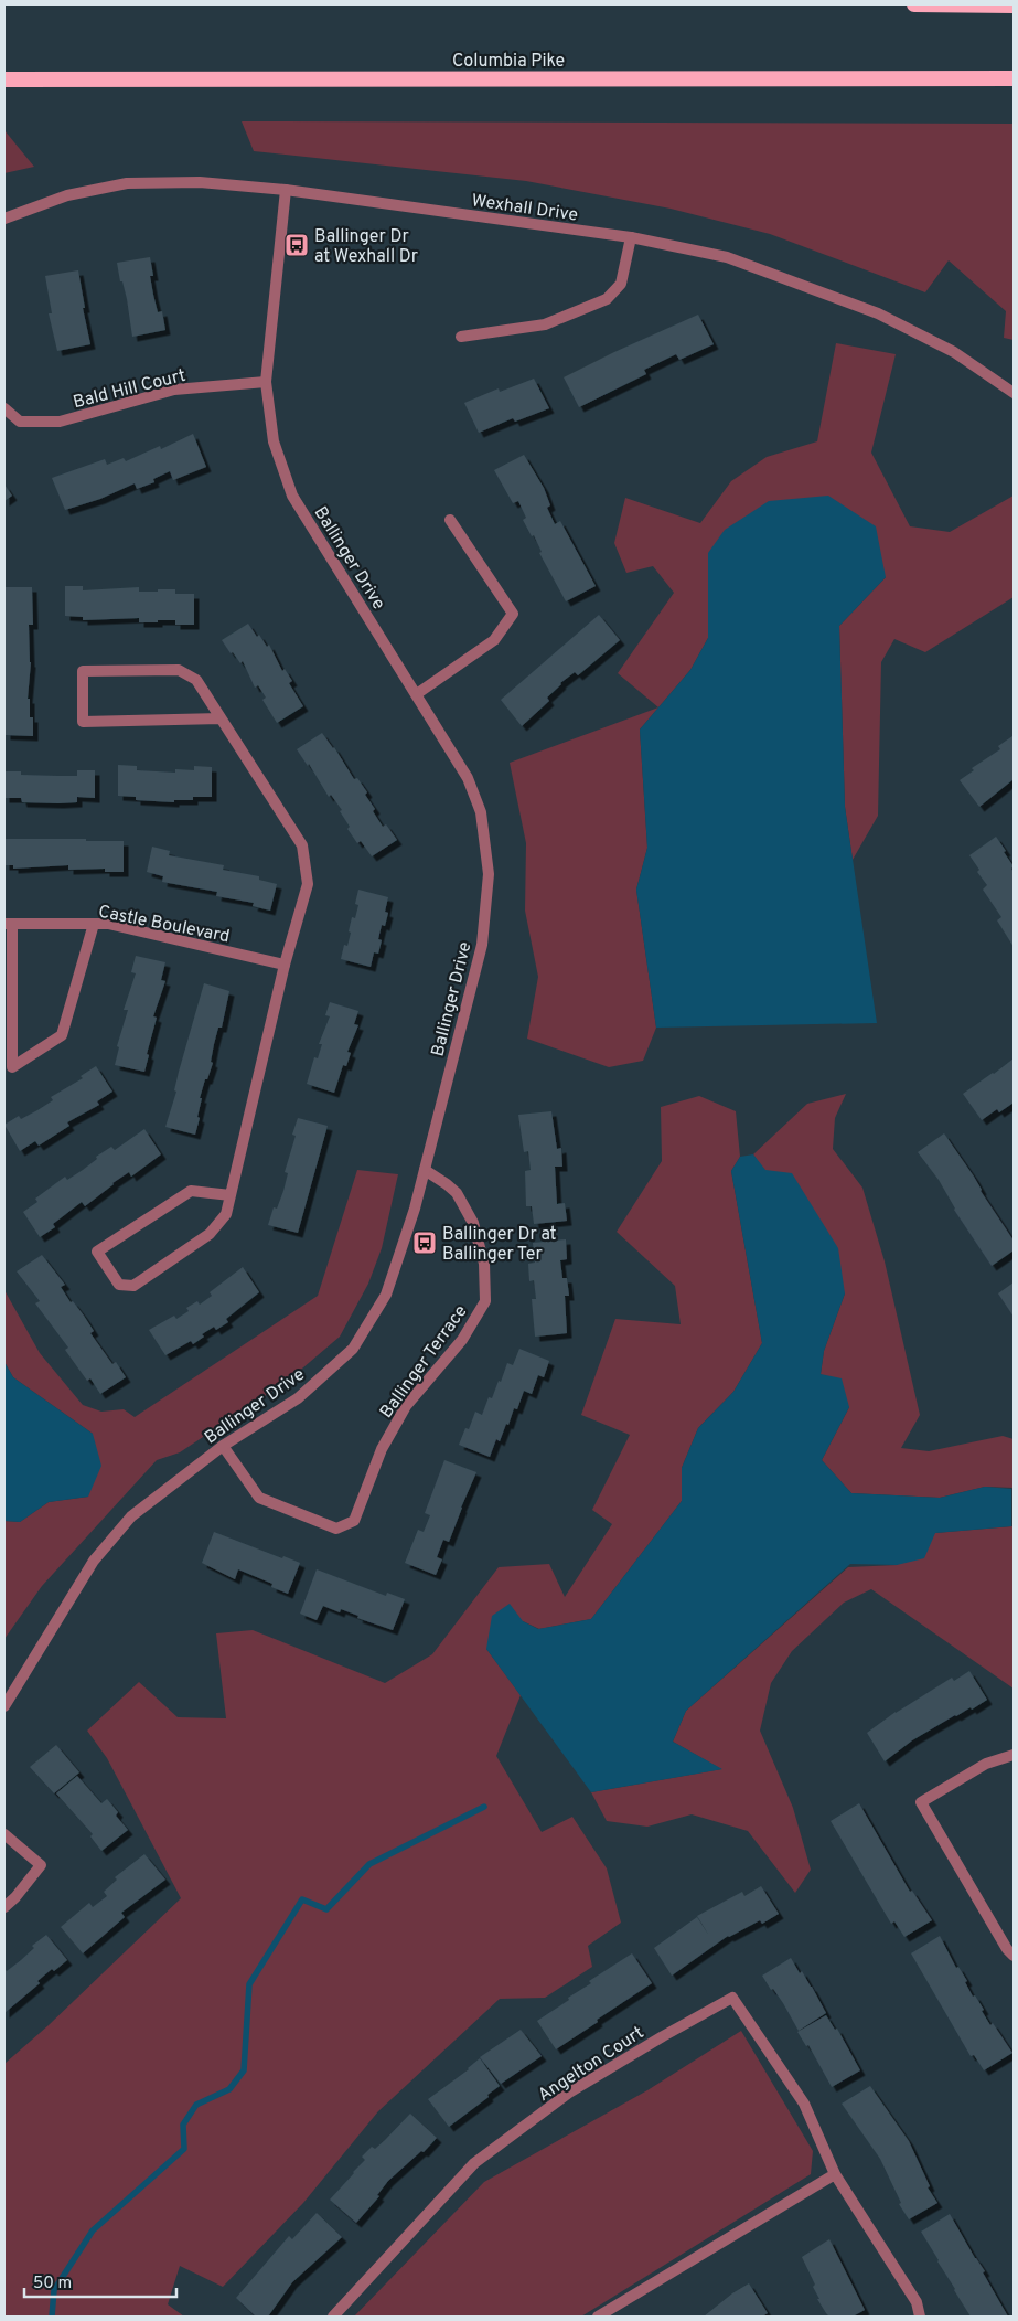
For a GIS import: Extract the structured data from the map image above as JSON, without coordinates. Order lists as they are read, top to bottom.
{
  "streets": {
    "highway": ["Columbia Pike"],
    "street": [
      "Wexhall Drive",
      "Bald Hill Court",
      "Ballinger Drive",
      "Castle Boulevard",
      "Ballinger Terrace",
      "Angelton Court"
    ]
  },
  "crossings": [
    ["Wexhall Drive", "Ballinger Drive"],
    ["Bald Hill Court", "Ballinger Drive"],
    ["Ballinger Drive", "Ballinger Terrace"]
  ],
  "places": {
    "bus stop": ["Ballinger Dr at Wexhall Dr", "Ballinger Dr at Ballinger Ter"]
  },
  "scale_bar": "50 m"
}
